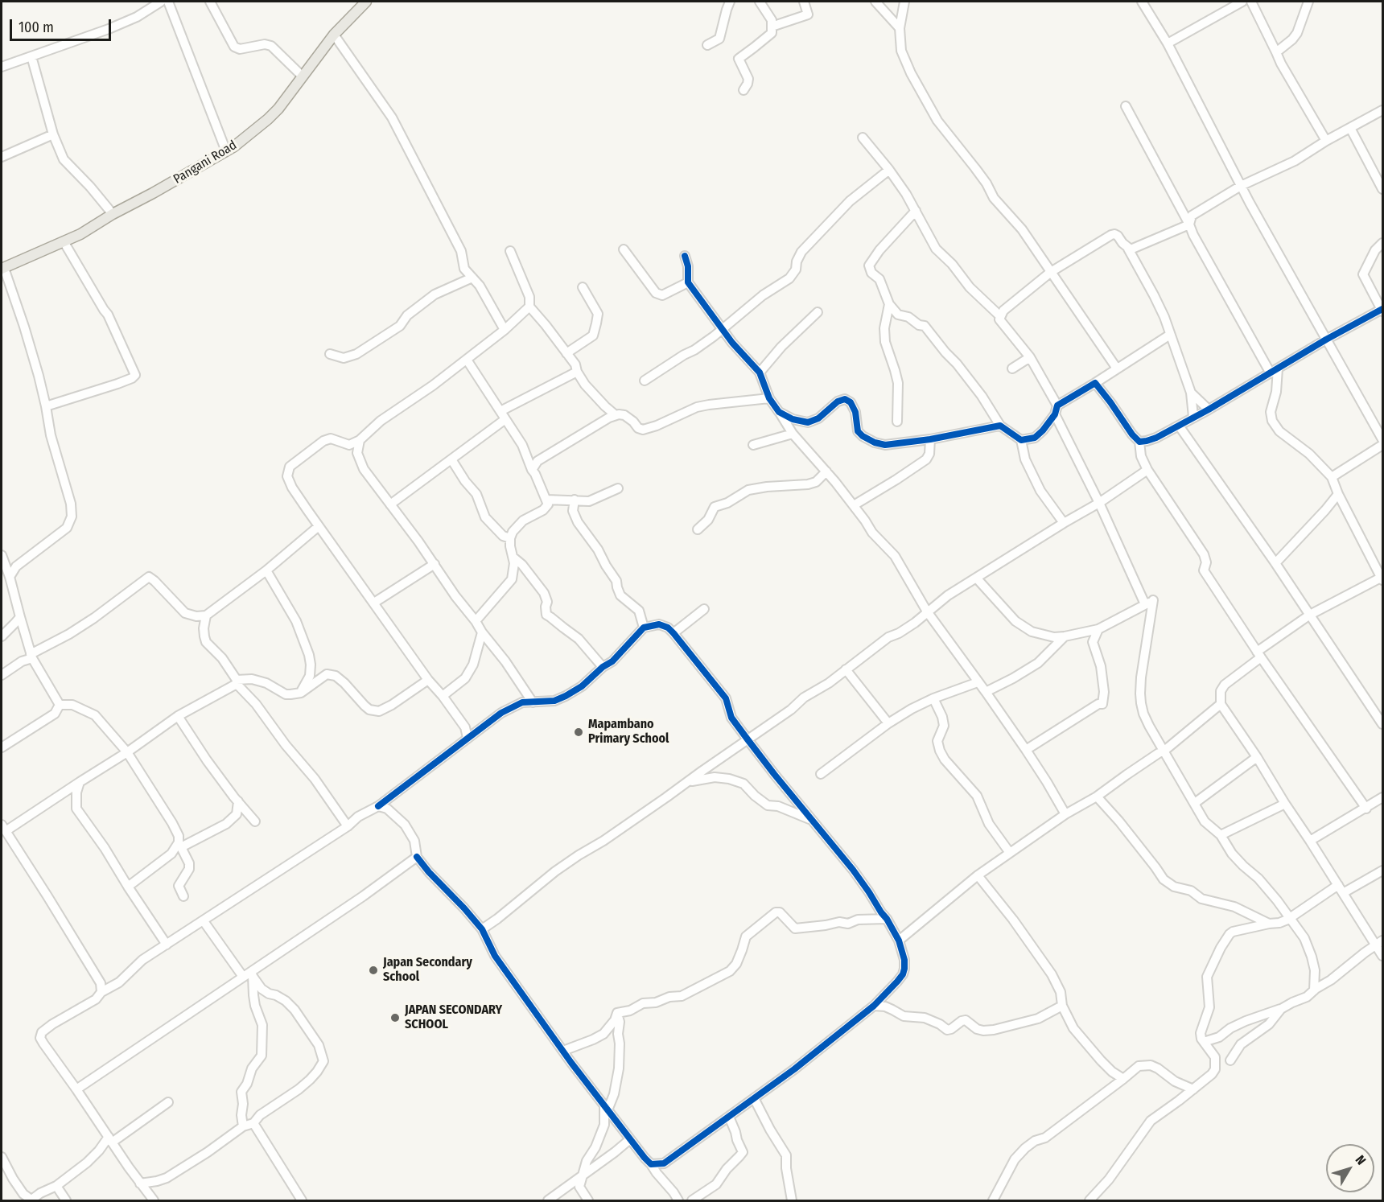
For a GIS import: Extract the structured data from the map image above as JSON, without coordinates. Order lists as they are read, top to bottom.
{
  "streets": {
    "main road": ["Pangani Road"]
  },
  "places": ["Mapambano Primary School", "Japan Secondary School", "JAPAN SECONDARY SCHOOL"],
  "scale_bar": "100 m",
  "north": "top right"
}
